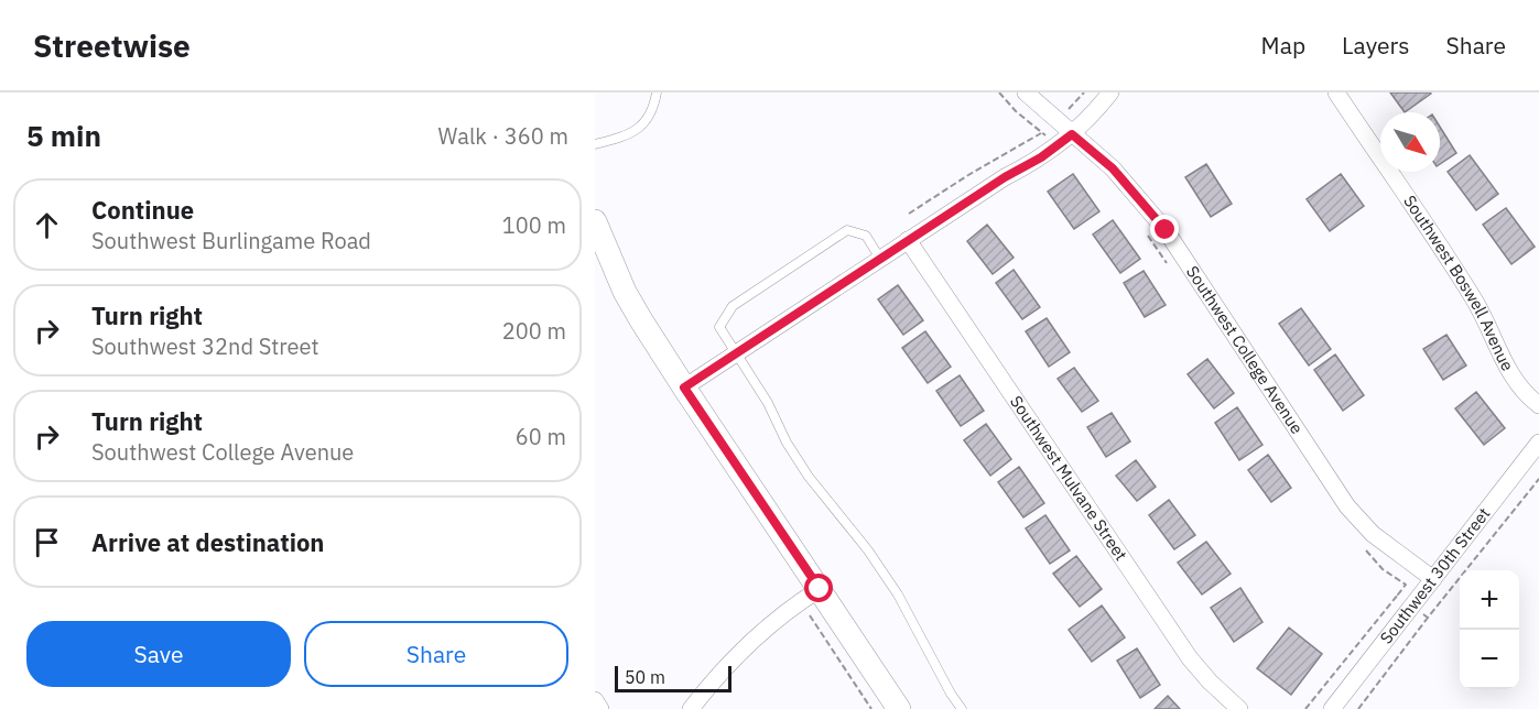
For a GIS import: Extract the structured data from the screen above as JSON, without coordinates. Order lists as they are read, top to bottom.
{
  "streets": {
    "street": [
      "Southwest Boswell Avenue",
      "Southwest College Avenue",
      "Southwest Mulvane Street",
      "Southwest 30th Street"
    ]
  },
  "crossings": [
    ["Southwest College Avenue", "Southwest 30th Street"]
  ],
  "scale_bar": "50 m",
  "north": "bottom right",
  "page": {
    "header": "Streetwise",
    "nav": ["Map", "Layers", "Share"],
    "heading": ["5 min", "Walk · 360 m"],
    "list": [
      ["Continue", "Southwest Burlingame Road", "100 m"],
      ["Turn right", "Southwest 32nd Street", "200 m"],
      ["Turn right", "Southwest College Avenue", "60 m"],
      "Arrive at destination"
    ],
    "map_buttons": ["+", "−"],
    "buttons": ["Save", "Share"],
    "scale": "50 m"
  }
}
